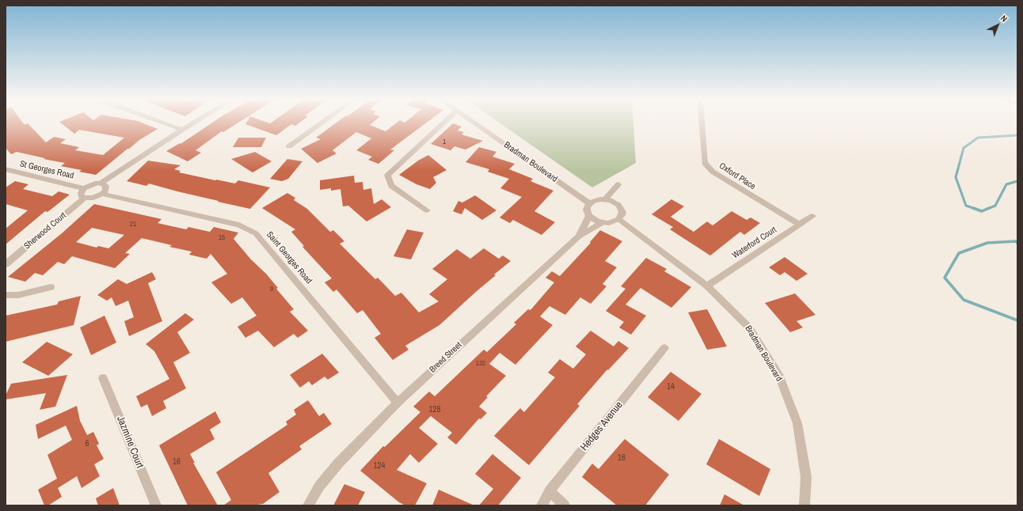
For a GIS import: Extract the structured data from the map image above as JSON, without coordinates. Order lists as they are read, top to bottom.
{
  "streets": {
    "street": [
      "Bradman Boulevard",
      "St Georges Road",
      "Oxford Place",
      "Sherwood Court",
      "Waterford Court",
      "Saint Georges Road",
      "Breed Street",
      "Hedges Avenue",
      "Jazmine Court"
    ]
  },
  "crossings": [
    ["Bradman Boulevard", "Waterford Court"],
    ["Bradman Boulevard", "Breed Street"],
    ["Oxford Place", "Waterford Court"],
    ["Saint Georges Road", "Breed Street"]
  ],
  "house_numbers": [
    "1",
    "21",
    "15",
    "9",
    "132",
    "14",
    "128",
    "6",
    "16",
    "16",
    "124"
  ],
  "north": "top right"
}
